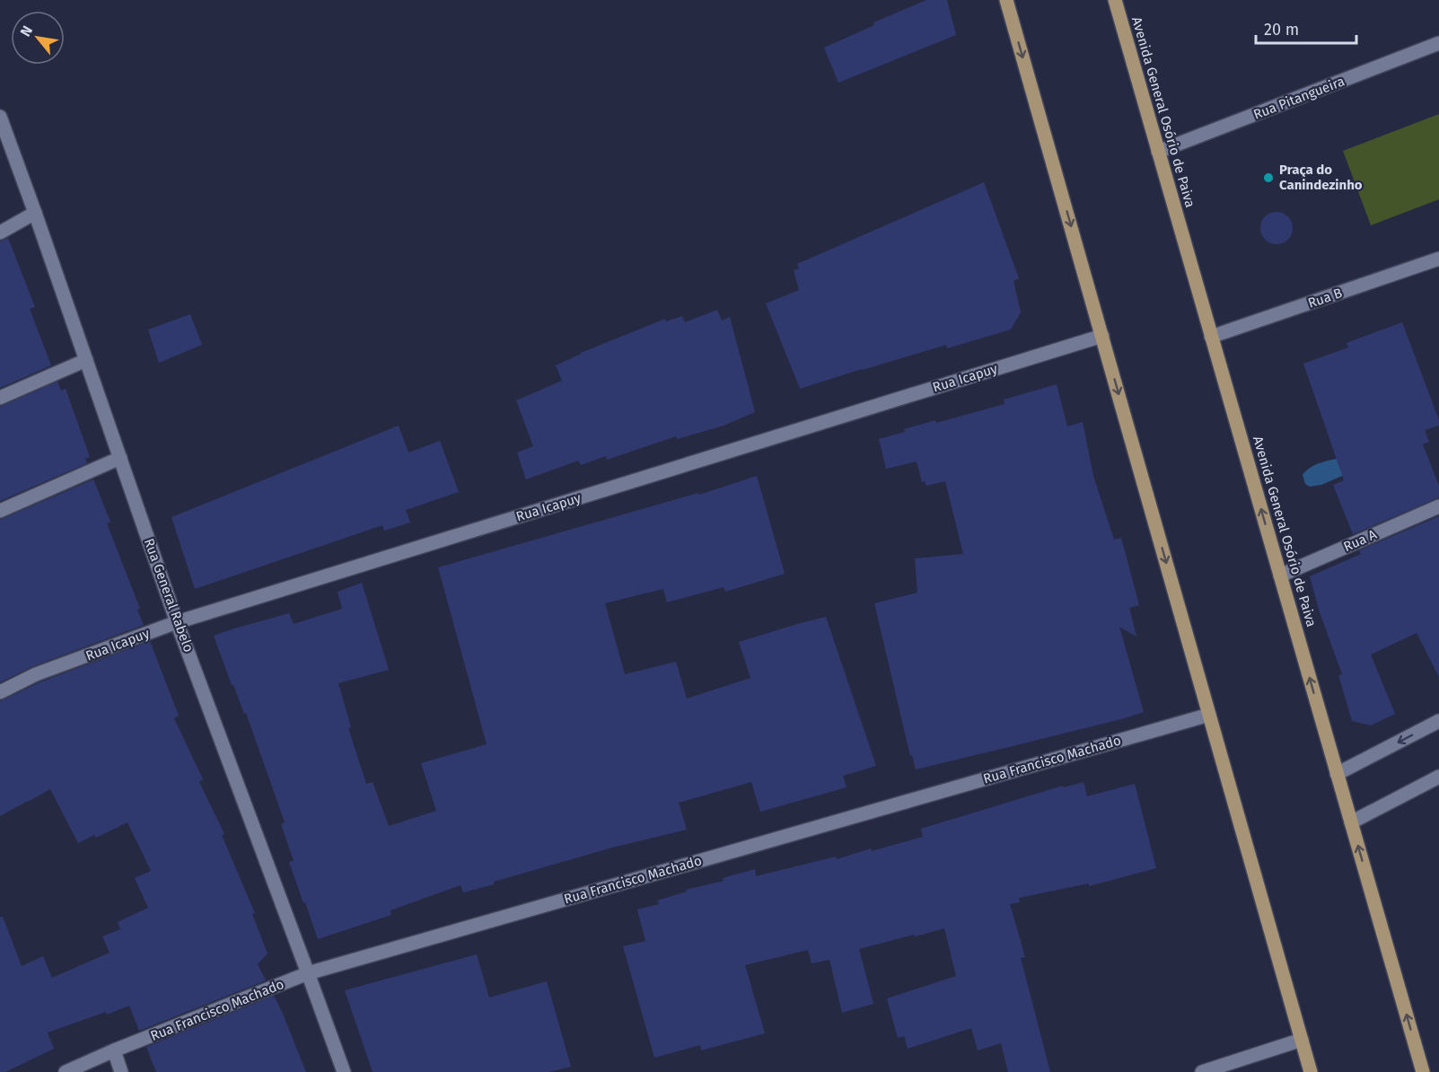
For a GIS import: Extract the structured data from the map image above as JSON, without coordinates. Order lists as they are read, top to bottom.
{
  "streets": {
    "main road": ["Avenida General Osório de Paiva"],
    "street": [
      "Rua Pitangueira",
      "Rua B",
      "Rua Icapuy",
      "Rua A",
      "Rua General Rabelo",
      "Rua Francisco Machado"
    ]
  },
  "crossings": [
    ["Rua Pitangueira", "Avenida General Osório de Paiva"],
    ["Avenida General Osório de Paiva", "Rua B"],
    ["Avenida General Osório de Paiva", "Rua A"],
    ["Rua Icapuy", "Rua General Rabelo"],
    ["Rua General Rabelo", "Rua Francisco Machado"]
  ],
  "places": ["Praça do Canindezinho"],
  "scale_bar": "20 m",
  "north": "top left"
}
